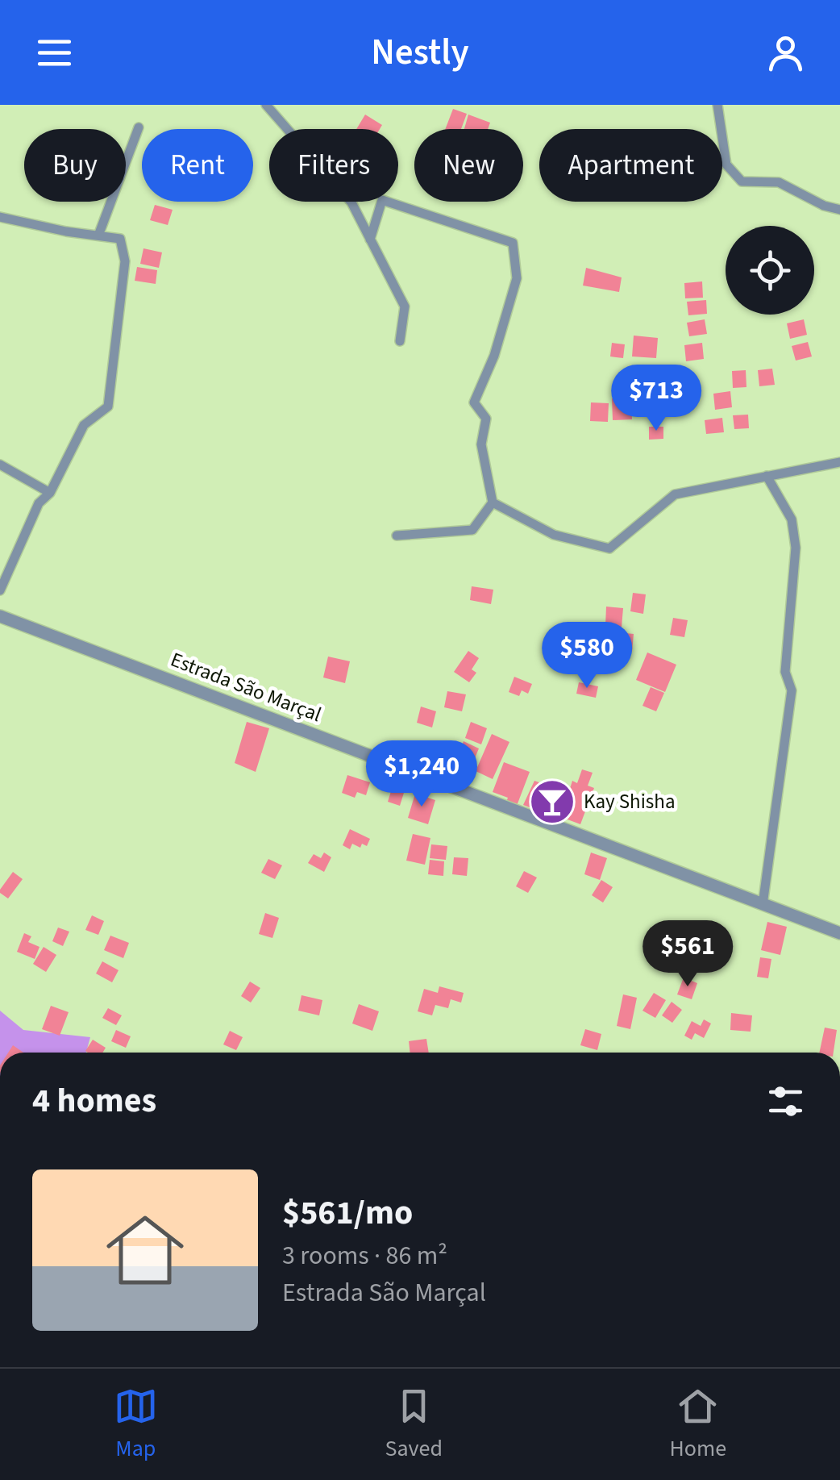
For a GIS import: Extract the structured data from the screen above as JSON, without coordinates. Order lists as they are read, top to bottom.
{
  "streets": {
    "street": ["Estrada São Marçal"]
  },
  "places": {
    "bar": ["Kay Shisha"]
  },
  "page": {
    "header": "Nestly",
    "chip": [
      "Buy",
      "Rent",
      "Filters",
      "New",
      "Apartment"
    ],
    "price": [
      "$713",
      "$580",
      "$1,240",
      "$561"
    ],
    "heading": "4 homes",
    "list": [
      {
        "name": "$561/mo",
        "note": "3 rooms · 86 m² · Estrada São Marçal"
      }
    ],
    "tabs": ["Map", "Saved", "Home"]
  }
}
